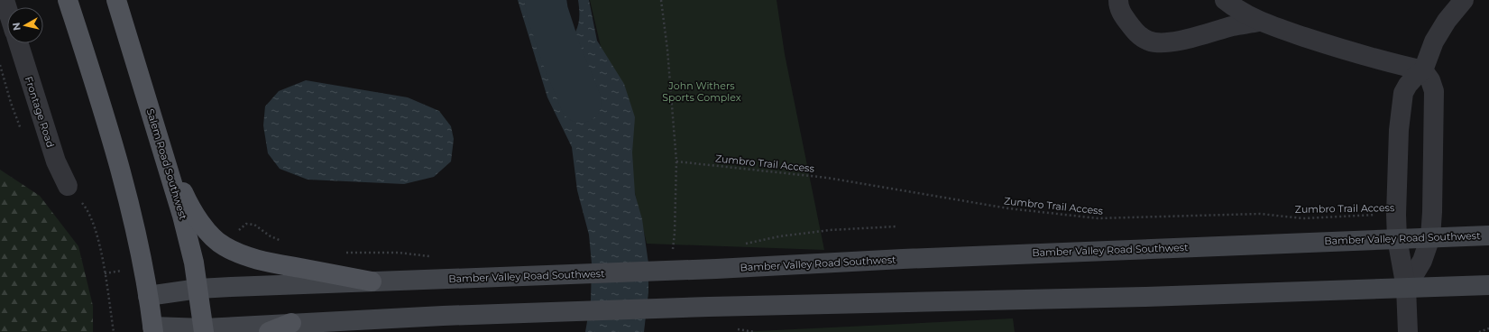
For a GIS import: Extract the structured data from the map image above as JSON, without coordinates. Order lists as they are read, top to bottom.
{
  "streets": {
    "main road": ["Salem Road Southwest", "Bamber Valley Road Southwest"],
    "street": ["Frontage Road"],
    "path": ["Zumbro Trail Access"]
  },
  "crossings": [
    ["Salem Road Southwest", "Bamber Valley Road Southwest"]
  ],
  "parks": ["John Withers Sports Complex"],
  "north": "left"
}
